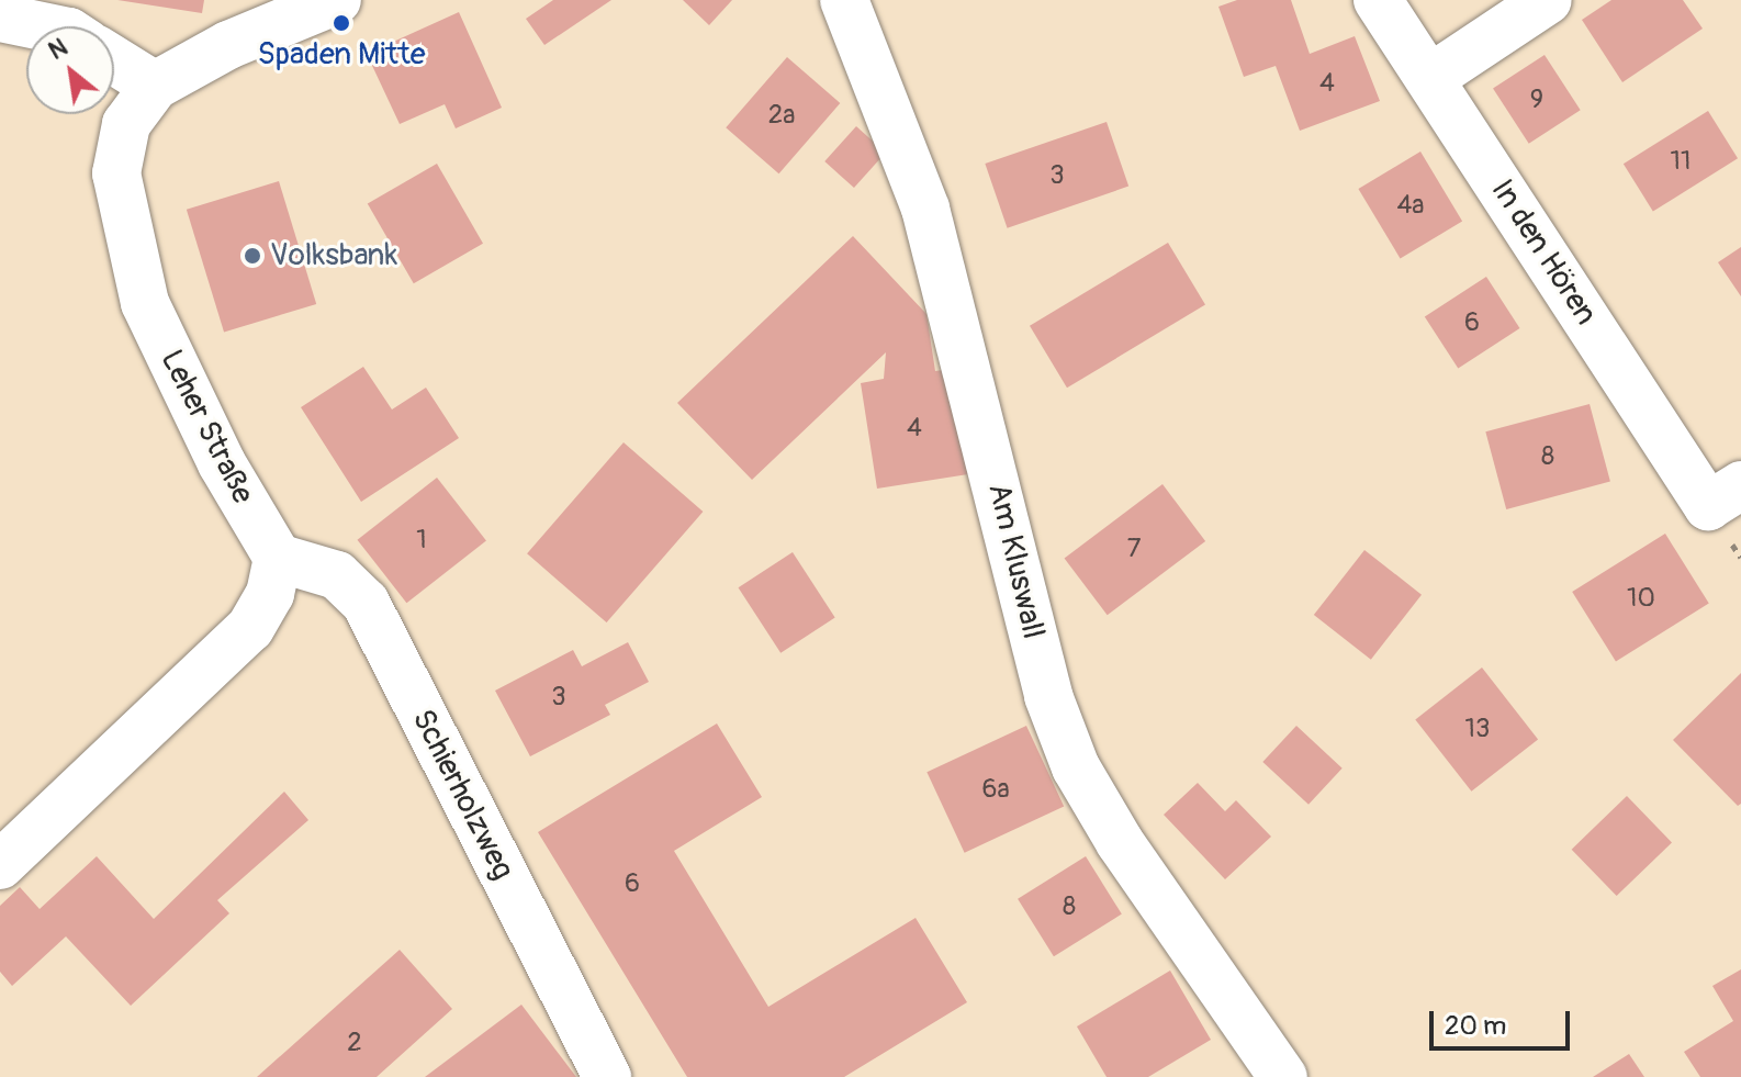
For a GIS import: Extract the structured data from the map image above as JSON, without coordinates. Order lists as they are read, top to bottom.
{
  "streets": {
    "street": [
      "In den Hören",
      "Leher Straße",
      "Am Kluswall",
      "Schierholzweg"
    ]
  },
  "crossings": [
    ["Leher Straße", "Schierholzweg"]
  ],
  "places": ["Spaden Mitte", "Volksbank"],
  "house_numbers": [
    "4",
    "9",
    "2a",
    "11",
    "3",
    "4a",
    "6",
    "4",
    "8",
    "1",
    "7",
    "10",
    "3",
    "13",
    "6a",
    "6",
    "8",
    "2"
  ],
  "scale_bar": "20 m",
  "north": "top left"
}
